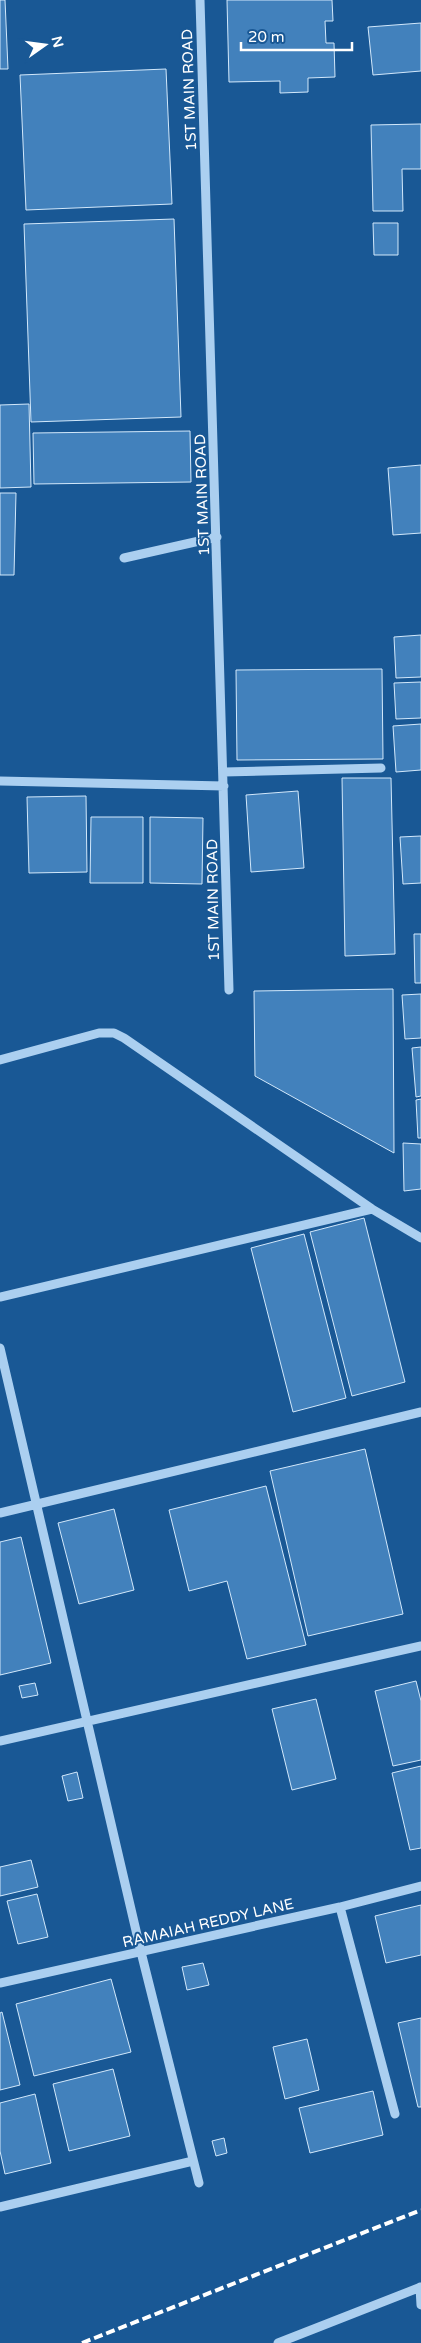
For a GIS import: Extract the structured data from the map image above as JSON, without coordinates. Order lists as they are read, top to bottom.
{
  "streets": {
    "street": ["1ST MAIN ROAD", "RAMAIAH REDDY LANE"]
  },
  "scale_bar": "20 m",
  "north": "right"
}
